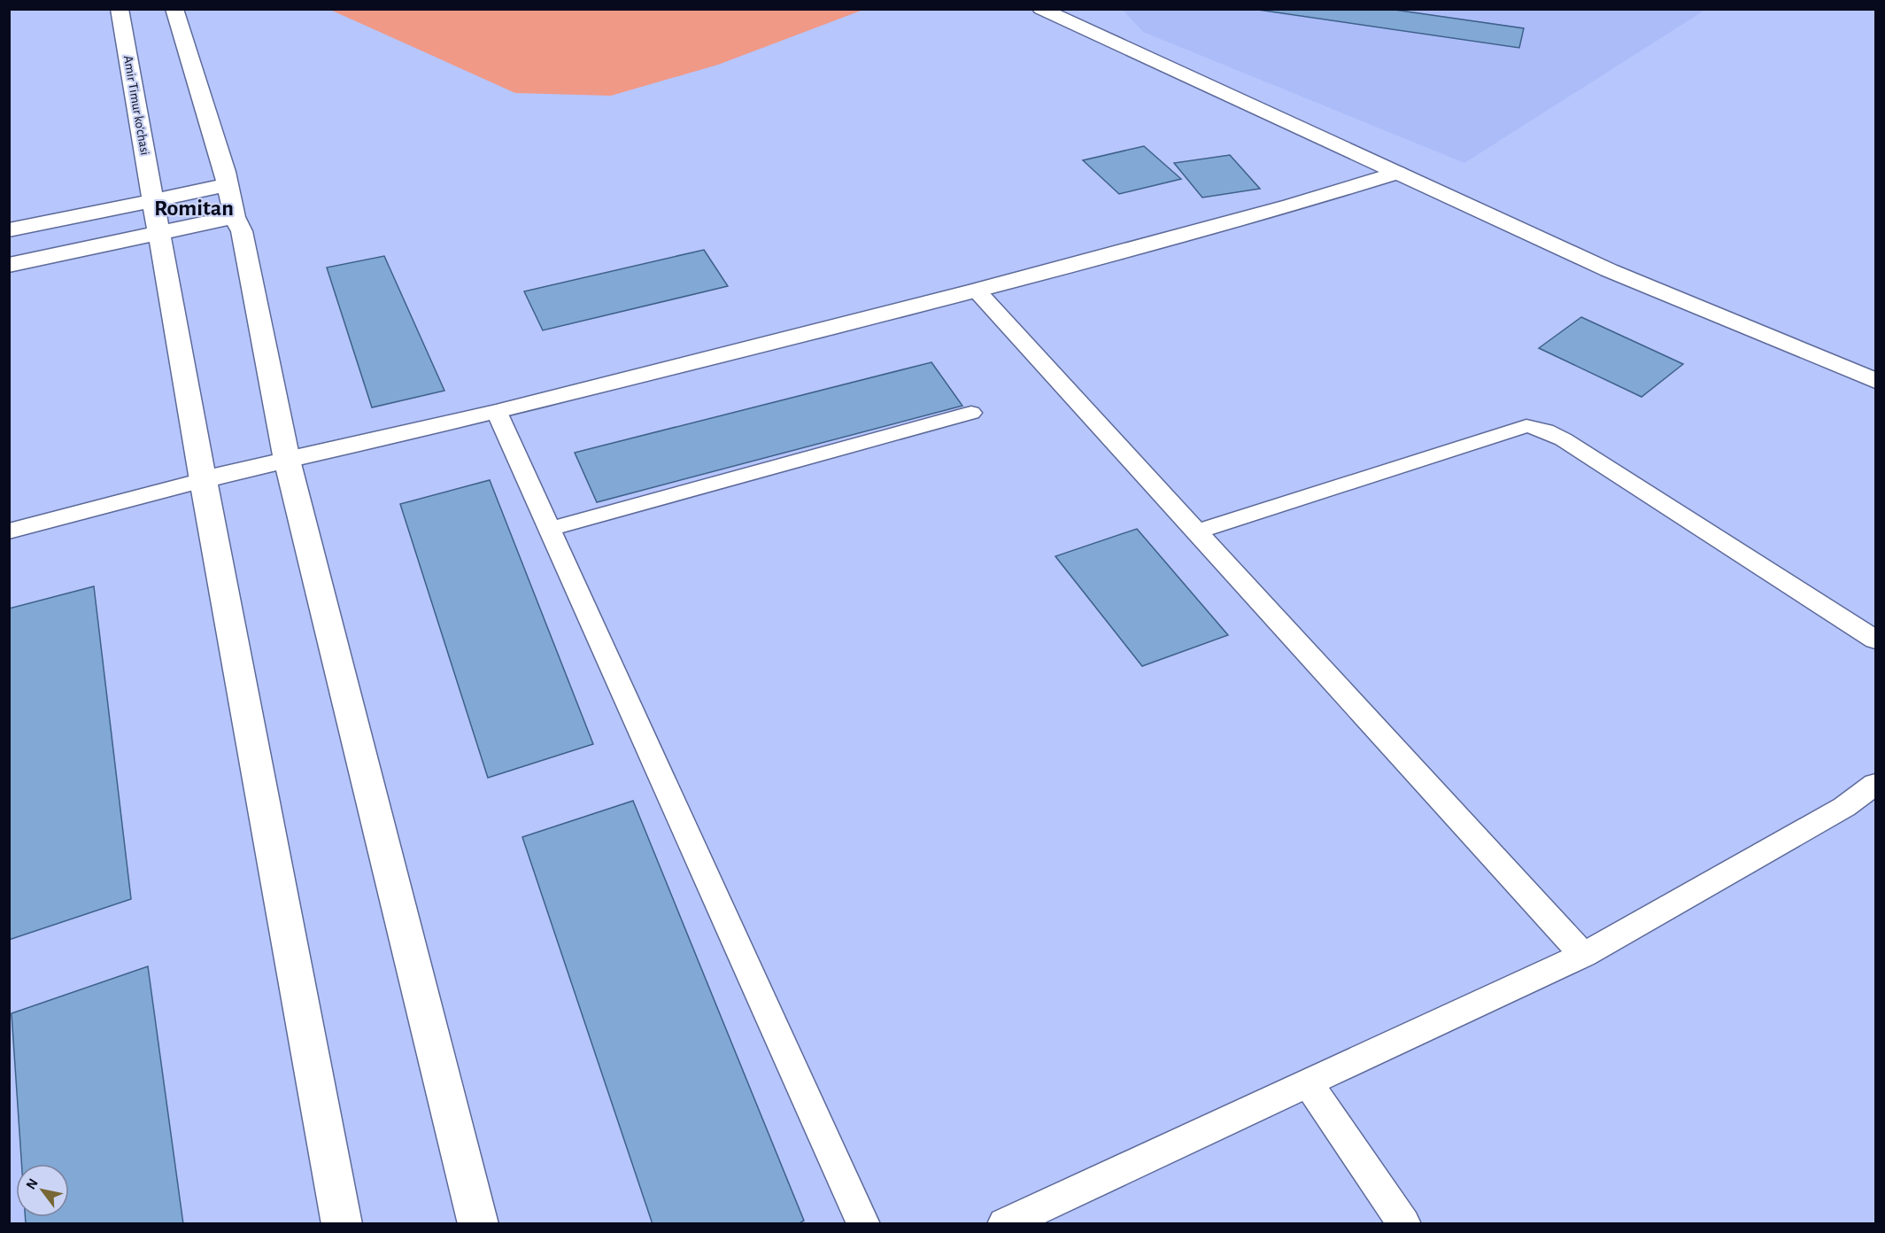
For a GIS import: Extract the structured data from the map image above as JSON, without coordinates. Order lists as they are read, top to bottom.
{
  "streets": {
    "street": ["Amir Timur ko‘chasi"]
  },
  "districts": ["Romitan"],
  "north": "top left"
}
